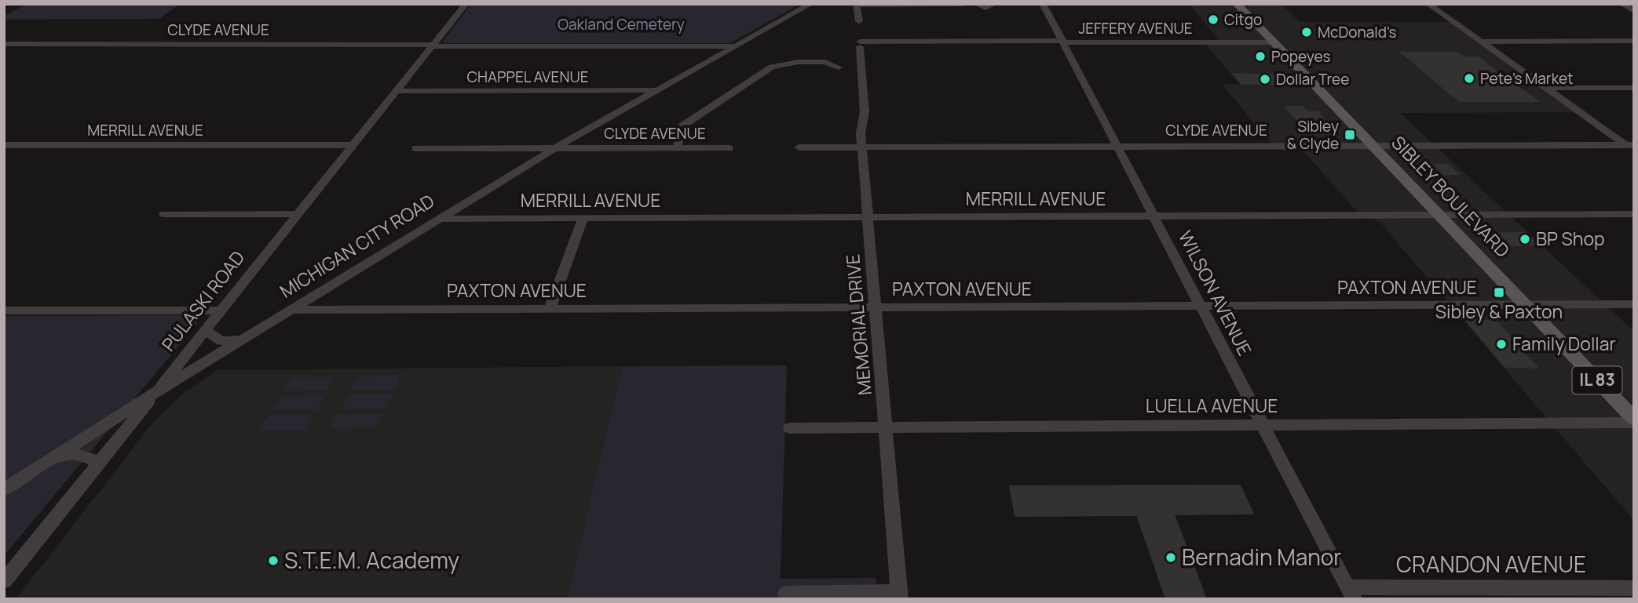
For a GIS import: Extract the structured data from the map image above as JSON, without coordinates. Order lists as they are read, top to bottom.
{
  "streets": {
    "main road": ["SIBLEY BOULEVARD", "IL 83"],
    "street": [
      "JEFFERY AVENUE",
      "CLYDE AVENUE",
      "CHAPPEL AVENUE",
      "MERRILL AVENUE",
      "MICHIGAN CITY ROAD",
      "PAXTON AVENUE",
      "WILSON AVENUE",
      "PULASKI ROAD",
      "MEMORIAL DRIVE",
      "LUELLA AVENUE",
      "CRANDON AVENUE"
    ]
  },
  "crossings": [
    ["JEFFERY AVENUE", "SIBLEY BOULEVARD"],
    ["JEFFERY AVENUE", "WILSON AVENUE"],
    ["JEFFERY AVENUE", "MEMORIAL DRIVE"],
    ["CLYDE AVENUE", "SIBLEY BOULEVARD"],
    ["CLYDE AVENUE", "MICHIGAN CITY ROAD"],
    ["CLYDE AVENUE", "WILSON AVENUE"],
    ["CLYDE AVENUE", "PULASKI ROAD"],
    ["CLYDE AVENUE", "MEMORIAL DRIVE"],
    ["CHAPPEL AVENUE", "MICHIGAN CITY ROAD"],
    ["CHAPPEL AVENUE", "PULASKI ROAD"],
    ["MERRILL AVENUE", "SIBLEY BOULEVARD"],
    ["MERRILL AVENUE", "MICHIGAN CITY ROAD"],
    ["MERRILL AVENUE", "WILSON AVENUE"],
    ["MERRILL AVENUE", "PULASKI ROAD"],
    ["MERRILL AVENUE", "MEMORIAL DRIVE"],
    ["SIBLEY BOULEVARD", "PAXTON AVENUE"],
    ["SIBLEY BOULEVARD", "LUELLA AVENUE"],
    ["MICHIGAN CITY ROAD", "PAXTON AVENUE"],
    ["MICHIGAN CITY ROAD", "PULASKI ROAD"],
    ["PAXTON AVENUE", "WILSON AVENUE"],
    ["PAXTON AVENUE", "MEMORIAL DRIVE"],
    ["WILSON AVENUE", "LUELLA AVENUE"],
    ["WILSON AVENUE", "CRANDON AVENUE"],
    ["MEMORIAL DRIVE", "LUELLA AVENUE"]
  ],
  "parks": ["Oakland Cemetery"],
  "places": {
    "other": [
      "Citgo",
      "McDonald's",
      "Popeyes",
      "Pete's Market",
      "Dollar Tree",
      "BP Shop",
      "Family Dollar",
      "Bernadin Manor",
      "S.T.E.M. Academy"
    ],
    "transit": ["Sibley & Clyde", "Sibley & Paxton"]
  }
}
